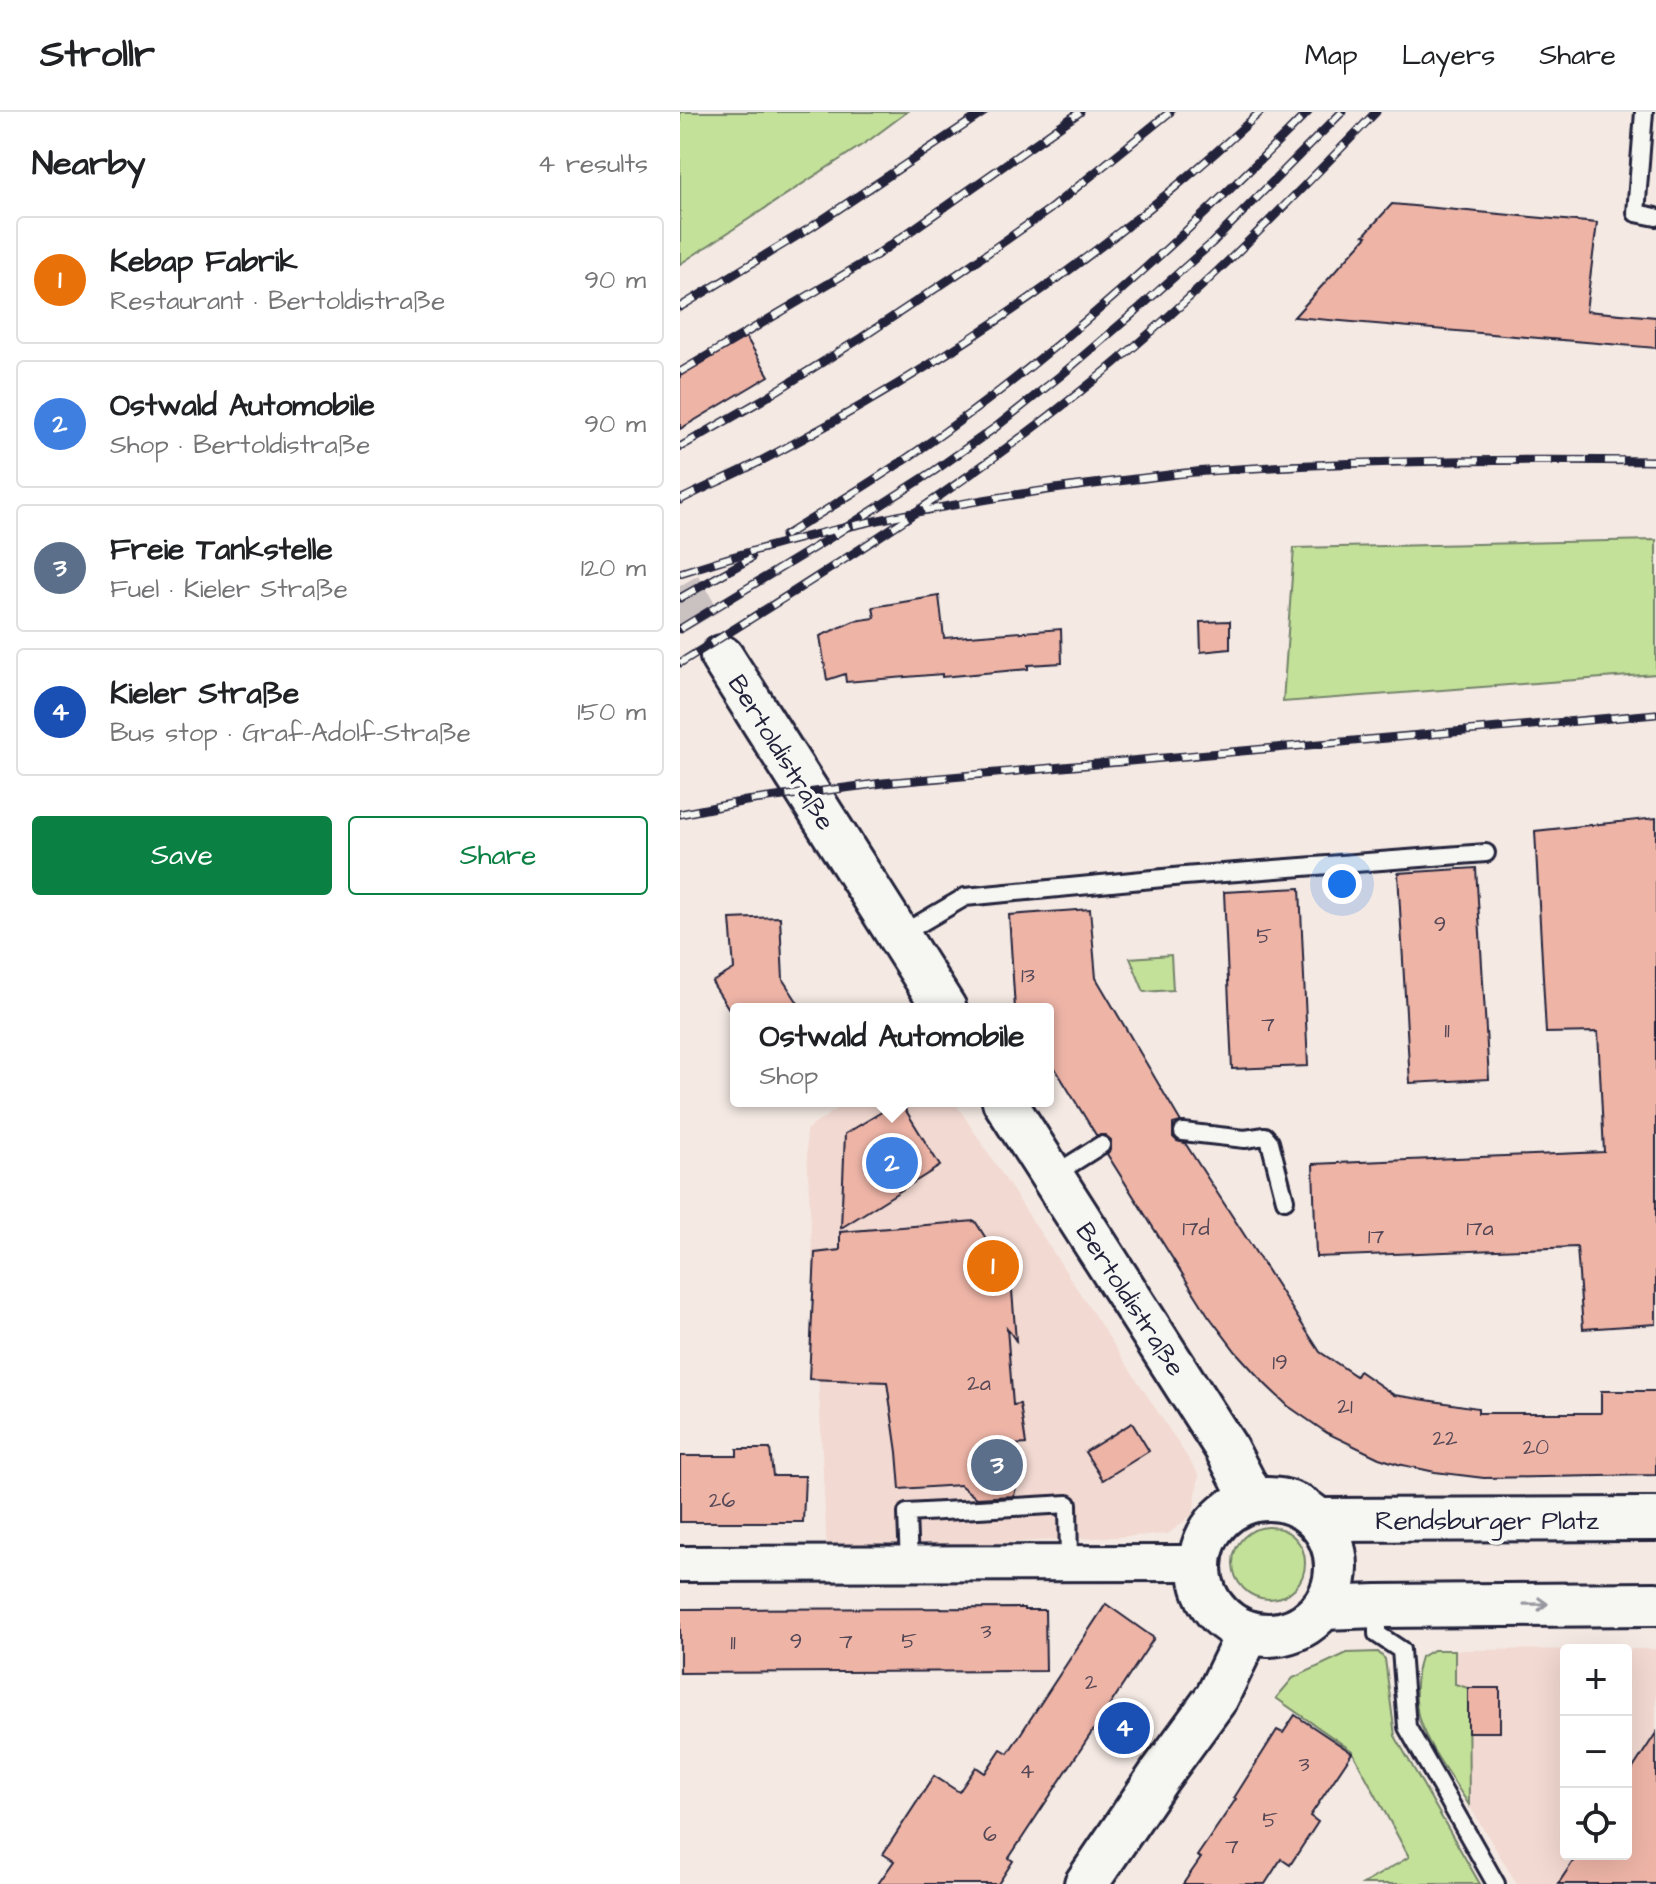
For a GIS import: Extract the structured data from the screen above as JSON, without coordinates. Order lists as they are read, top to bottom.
{
  "streets": {
    "street": ["Bertoldistraße", "Rendsburger Platz"]
  },
  "crossings": [
    ["Bertoldistraße", "Rendsburger Platz"]
  ],
  "house_numbers": [
    "9",
    "5",
    "13",
    "7",
    "11",
    "17d",
    "17a",
    "17",
    "19",
    "2a",
    "21",
    "22",
    "20",
    "26",
    "3",
    "9",
    "7",
    "5",
    "11",
    "2",
    "3",
    "4",
    "5",
    "6",
    "7"
  ],
  "page": {
    "header": "Strollr",
    "nav": ["Map", "Layers", "Share"],
    "heading": ["Nearby", "4 results"],
    "list": [
      {
        "mark": "1",
        "name": "Kebap Fabrik",
        "note": "Restaurant · Bertoldistraße",
        "value": "90 m"
      },
      {
        "mark": "2",
        "name": "Ostwald Automobile",
        "note": "Shop · Bertoldistraße",
        "value": "90 m"
      },
      {
        "mark": "3",
        "name": "Freie Tankstelle",
        "note": "Fuel · Kieler Straße",
        "value": "120 m"
      },
      {
        "mark": "4",
        "name": "Kieler Straße",
        "note": "Bus stop · Graf-Adolf-Straße",
        "value": "150 m"
      }
    ],
    "buttons": ["Save", "Share"],
    "popup": ["Ostwald Automobile", "Shop"],
    "pins": [
      "2",
      "1",
      "3",
      "4"
    ],
    "map_buttons": ["+", "−"]
  }
}
